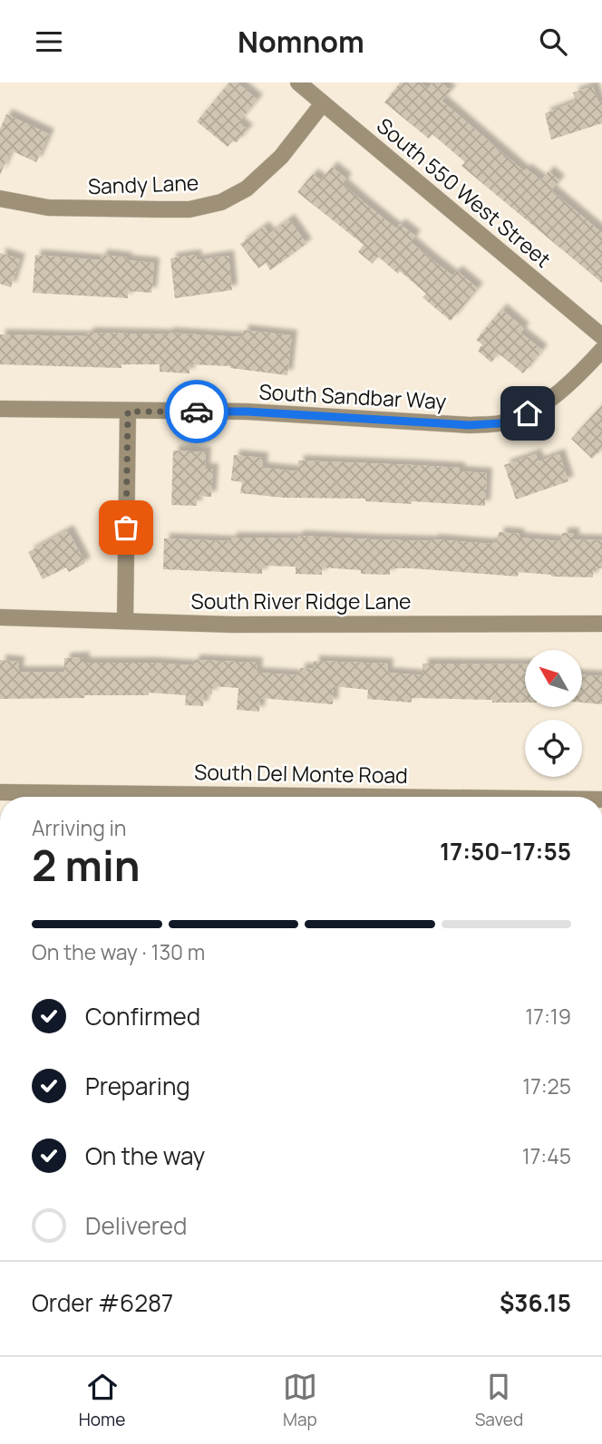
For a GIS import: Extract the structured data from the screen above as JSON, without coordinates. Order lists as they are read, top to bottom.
{
  "streets": {
    "street": [
      "Sandy Lane",
      "South 550 West Street",
      "South Sandbar Way",
      "South River Ridge Lane",
      "South Del Monte Road"
    ]
  },
  "crossings": [
    ["Sandy Lane", "South 550 West Street"]
  ],
  "north": "top left",
  "page": {
    "header": "Nomnom",
    "heading": ["2 min", "Arriving in", "17:50–17:55"],
    "panel": ["Order #6287", "$36.15"],
    "bar": "On the way · 130 m",
    "list": [
      ["Confirmed", "17:19"],
      ["Preparing", "17:25"],
      ["On the way", "17:45"],
      "Delivered"
    ],
    "tabs": ["Home", "Map", "Saved"]
  }
}
